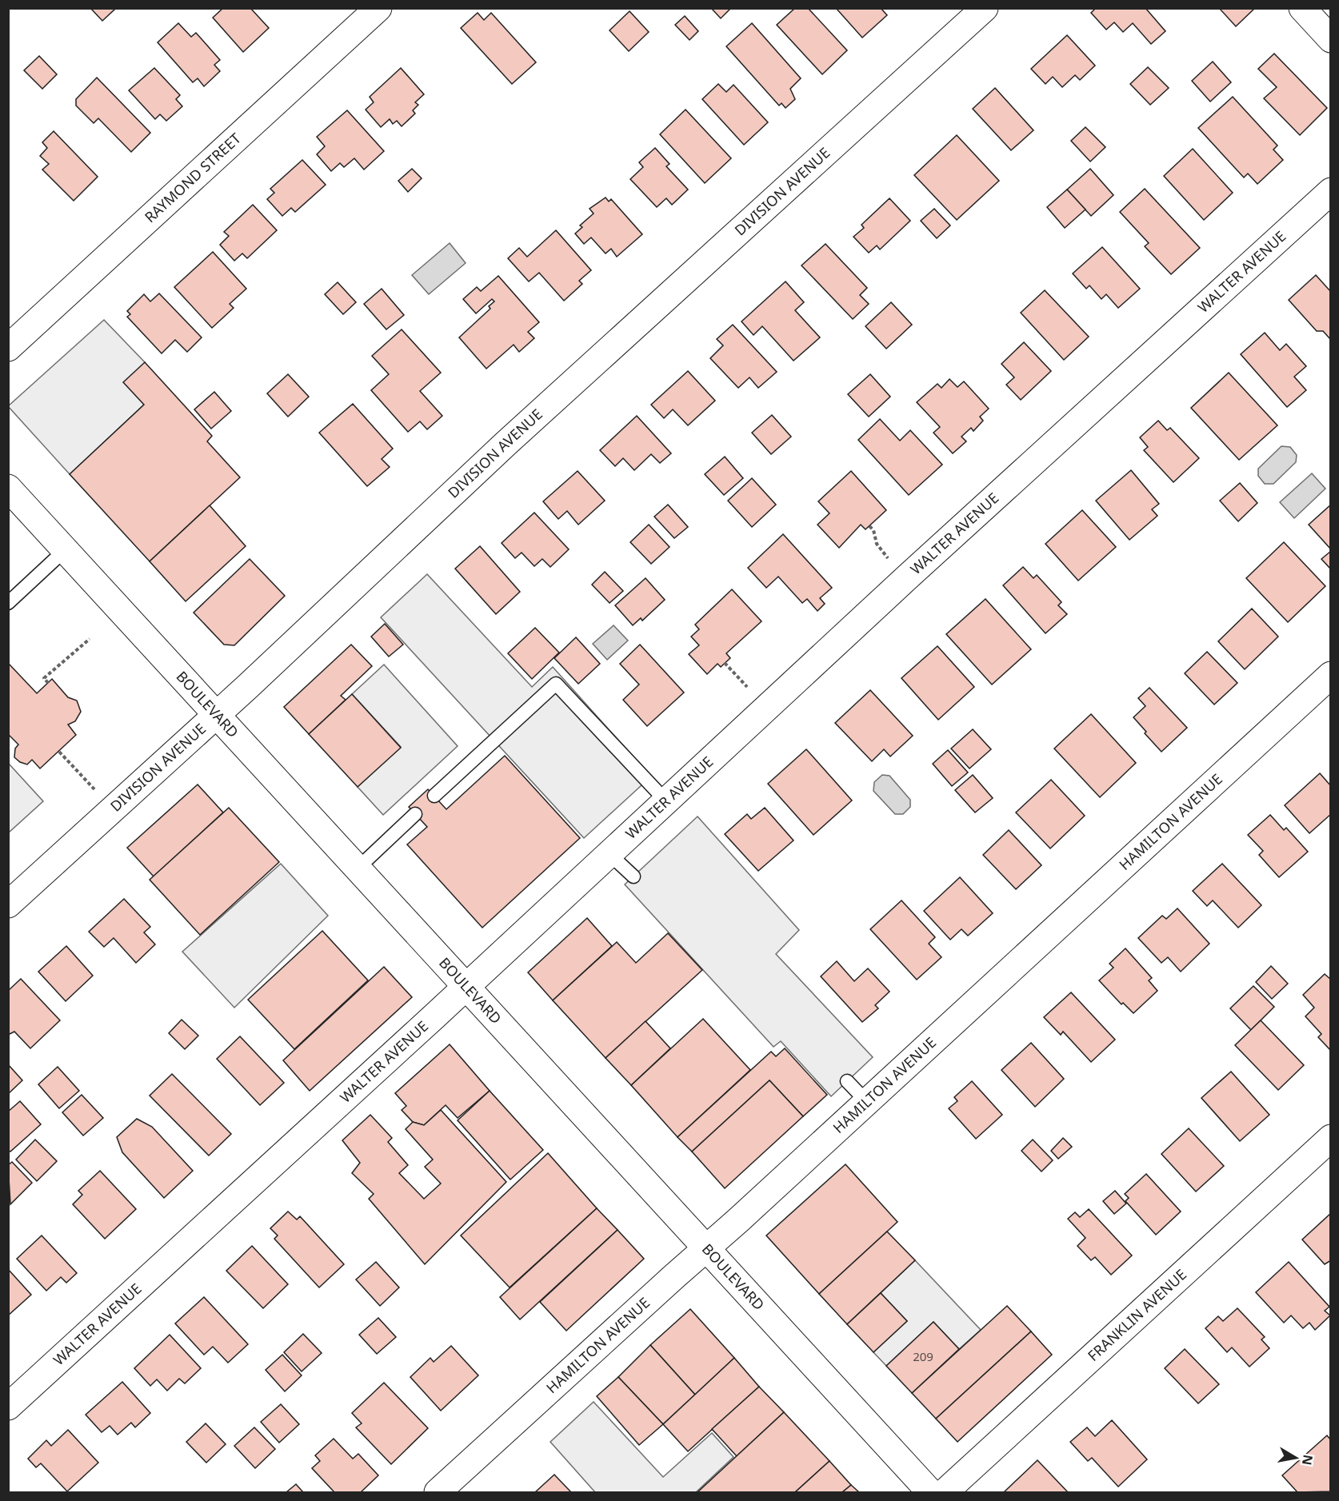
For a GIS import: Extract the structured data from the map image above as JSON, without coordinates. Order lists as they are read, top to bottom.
{
  "streets": {
    "street": [
      "RAYMOND STREET",
      "DIVISION AVENUE",
      "WALTER AVENUE",
      "BOULEVARD",
      "HAMILTON AVENUE",
      "FRANKLIN AVENUE"
    ]
  },
  "crossings": [
    ["DIVISION AVENUE", "BOULEVARD"],
    ["WALTER AVENUE", "BOULEVARD"],
    ["BOULEVARD", "HAMILTON AVENUE"]
  ],
  "house_numbers": ["209"],
  "north": "right"
}
